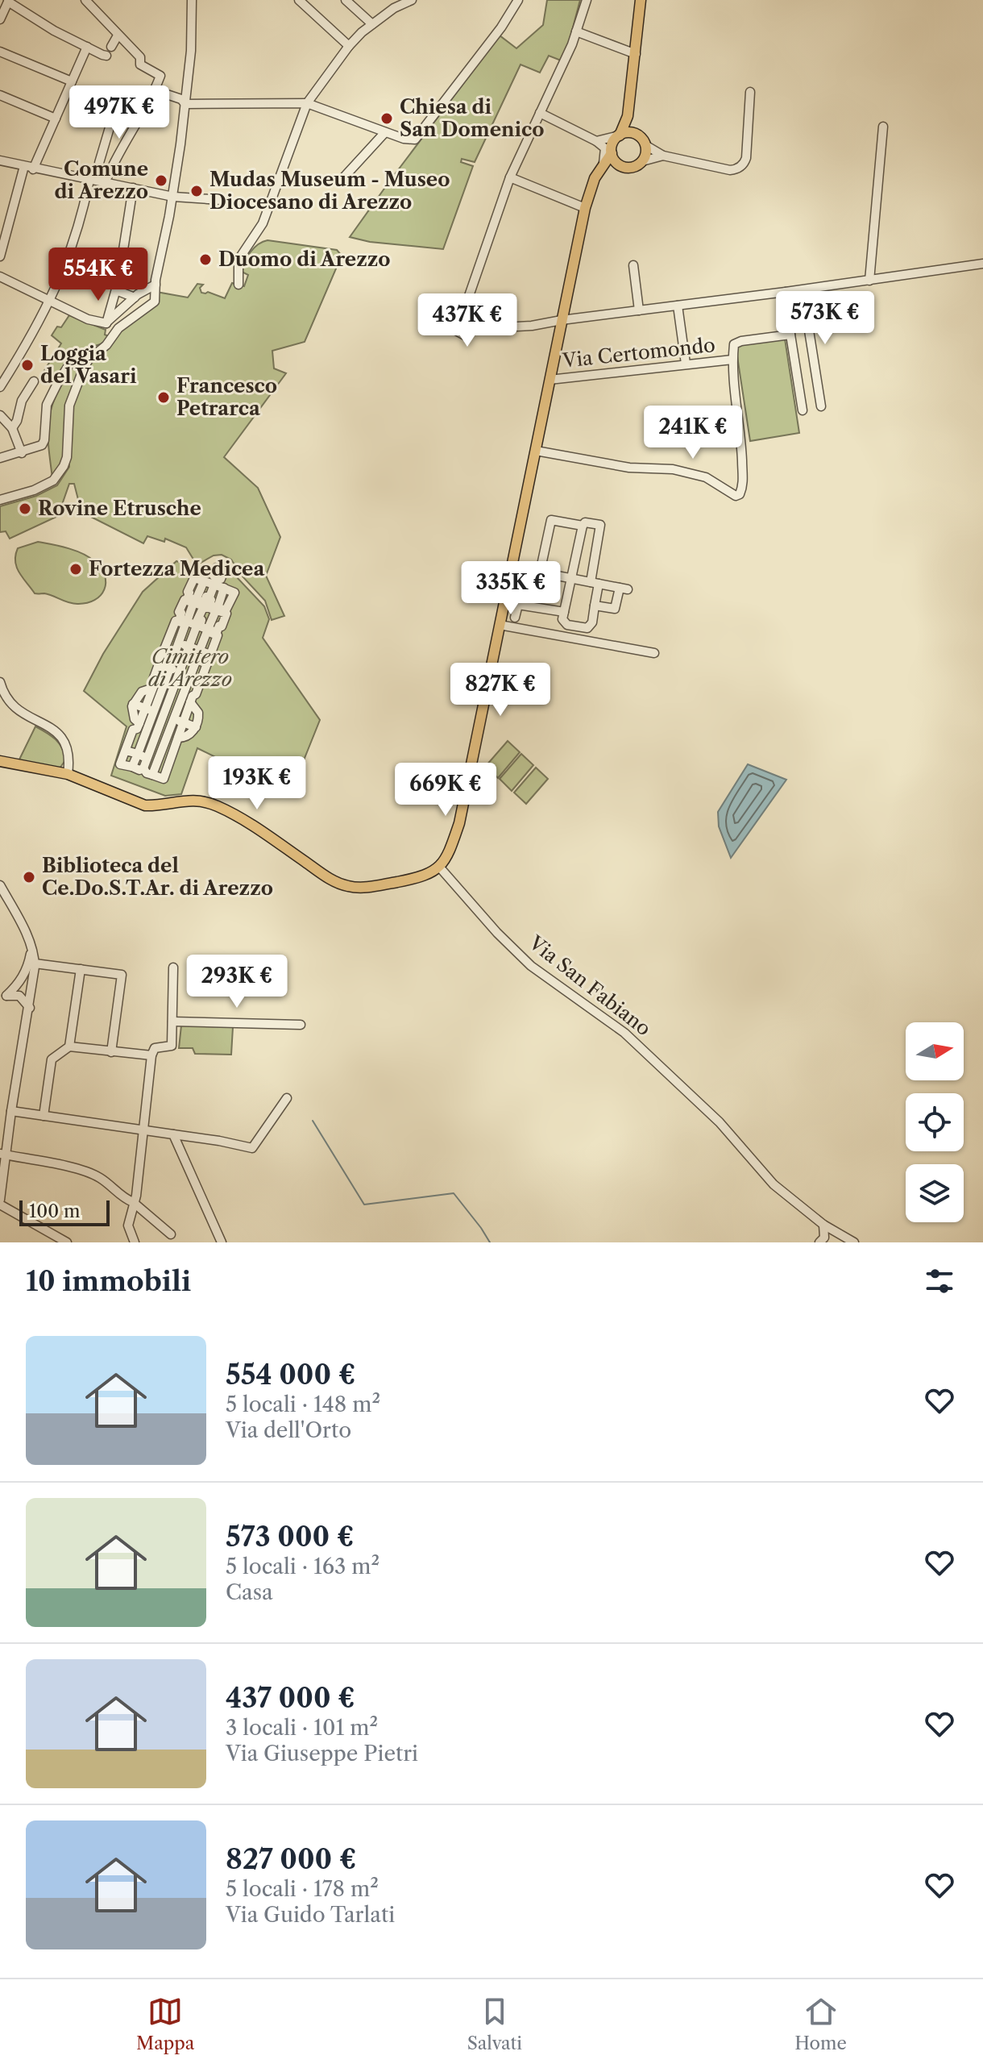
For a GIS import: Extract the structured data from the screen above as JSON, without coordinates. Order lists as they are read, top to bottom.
{
  "streets": {
    "street": ["Via Certomondo", "Via San Fabiano"]
  },
  "parks": ["Cimitero di Arezzo"],
  "places": [
    "Chiesa di San Domenico",
    "Comune di Arezzo",
    "Mudas Museum - Museo Diocesano di Arezzo",
    "Duomo di Arezzo",
    "Loggia del Vasari",
    "Francesco Petrarca",
    "Rovine Etrusche",
    "Fortezza Medicea",
    "Biblioteca del Ce.Do.S.T.Ar. di Arezzo"
  ],
  "scale_bar": "100 m",
  "north": "right",
  "page": {
    "price": [
      "497K €",
      "554K €",
      "573K €",
      "437K €",
      "241K €",
      "335K €",
      "827K €",
      "193K €",
      "669K €",
      "293K €"
    ],
    "scale": "100 m",
    "heading": "10 immobili",
    "list": [
      {
        "name": "554 000 €",
        "note": "5 locali · 148 m² · Via dell'Orto"
      },
      {
        "name": "573 000 €",
        "note": "5 locali · 163 m² · Casa"
      },
      {
        "name": "437 000 €",
        "note": "3 locali · 101 m² · Via Giuseppe Pietri"
      },
      {
        "name": "827 000 €",
        "note": "5 locali · 178 m² · Via Guido Tarlati"
      }
    ],
    "tabs": ["Mappa", "Salvati", "Home"]
  }
}
